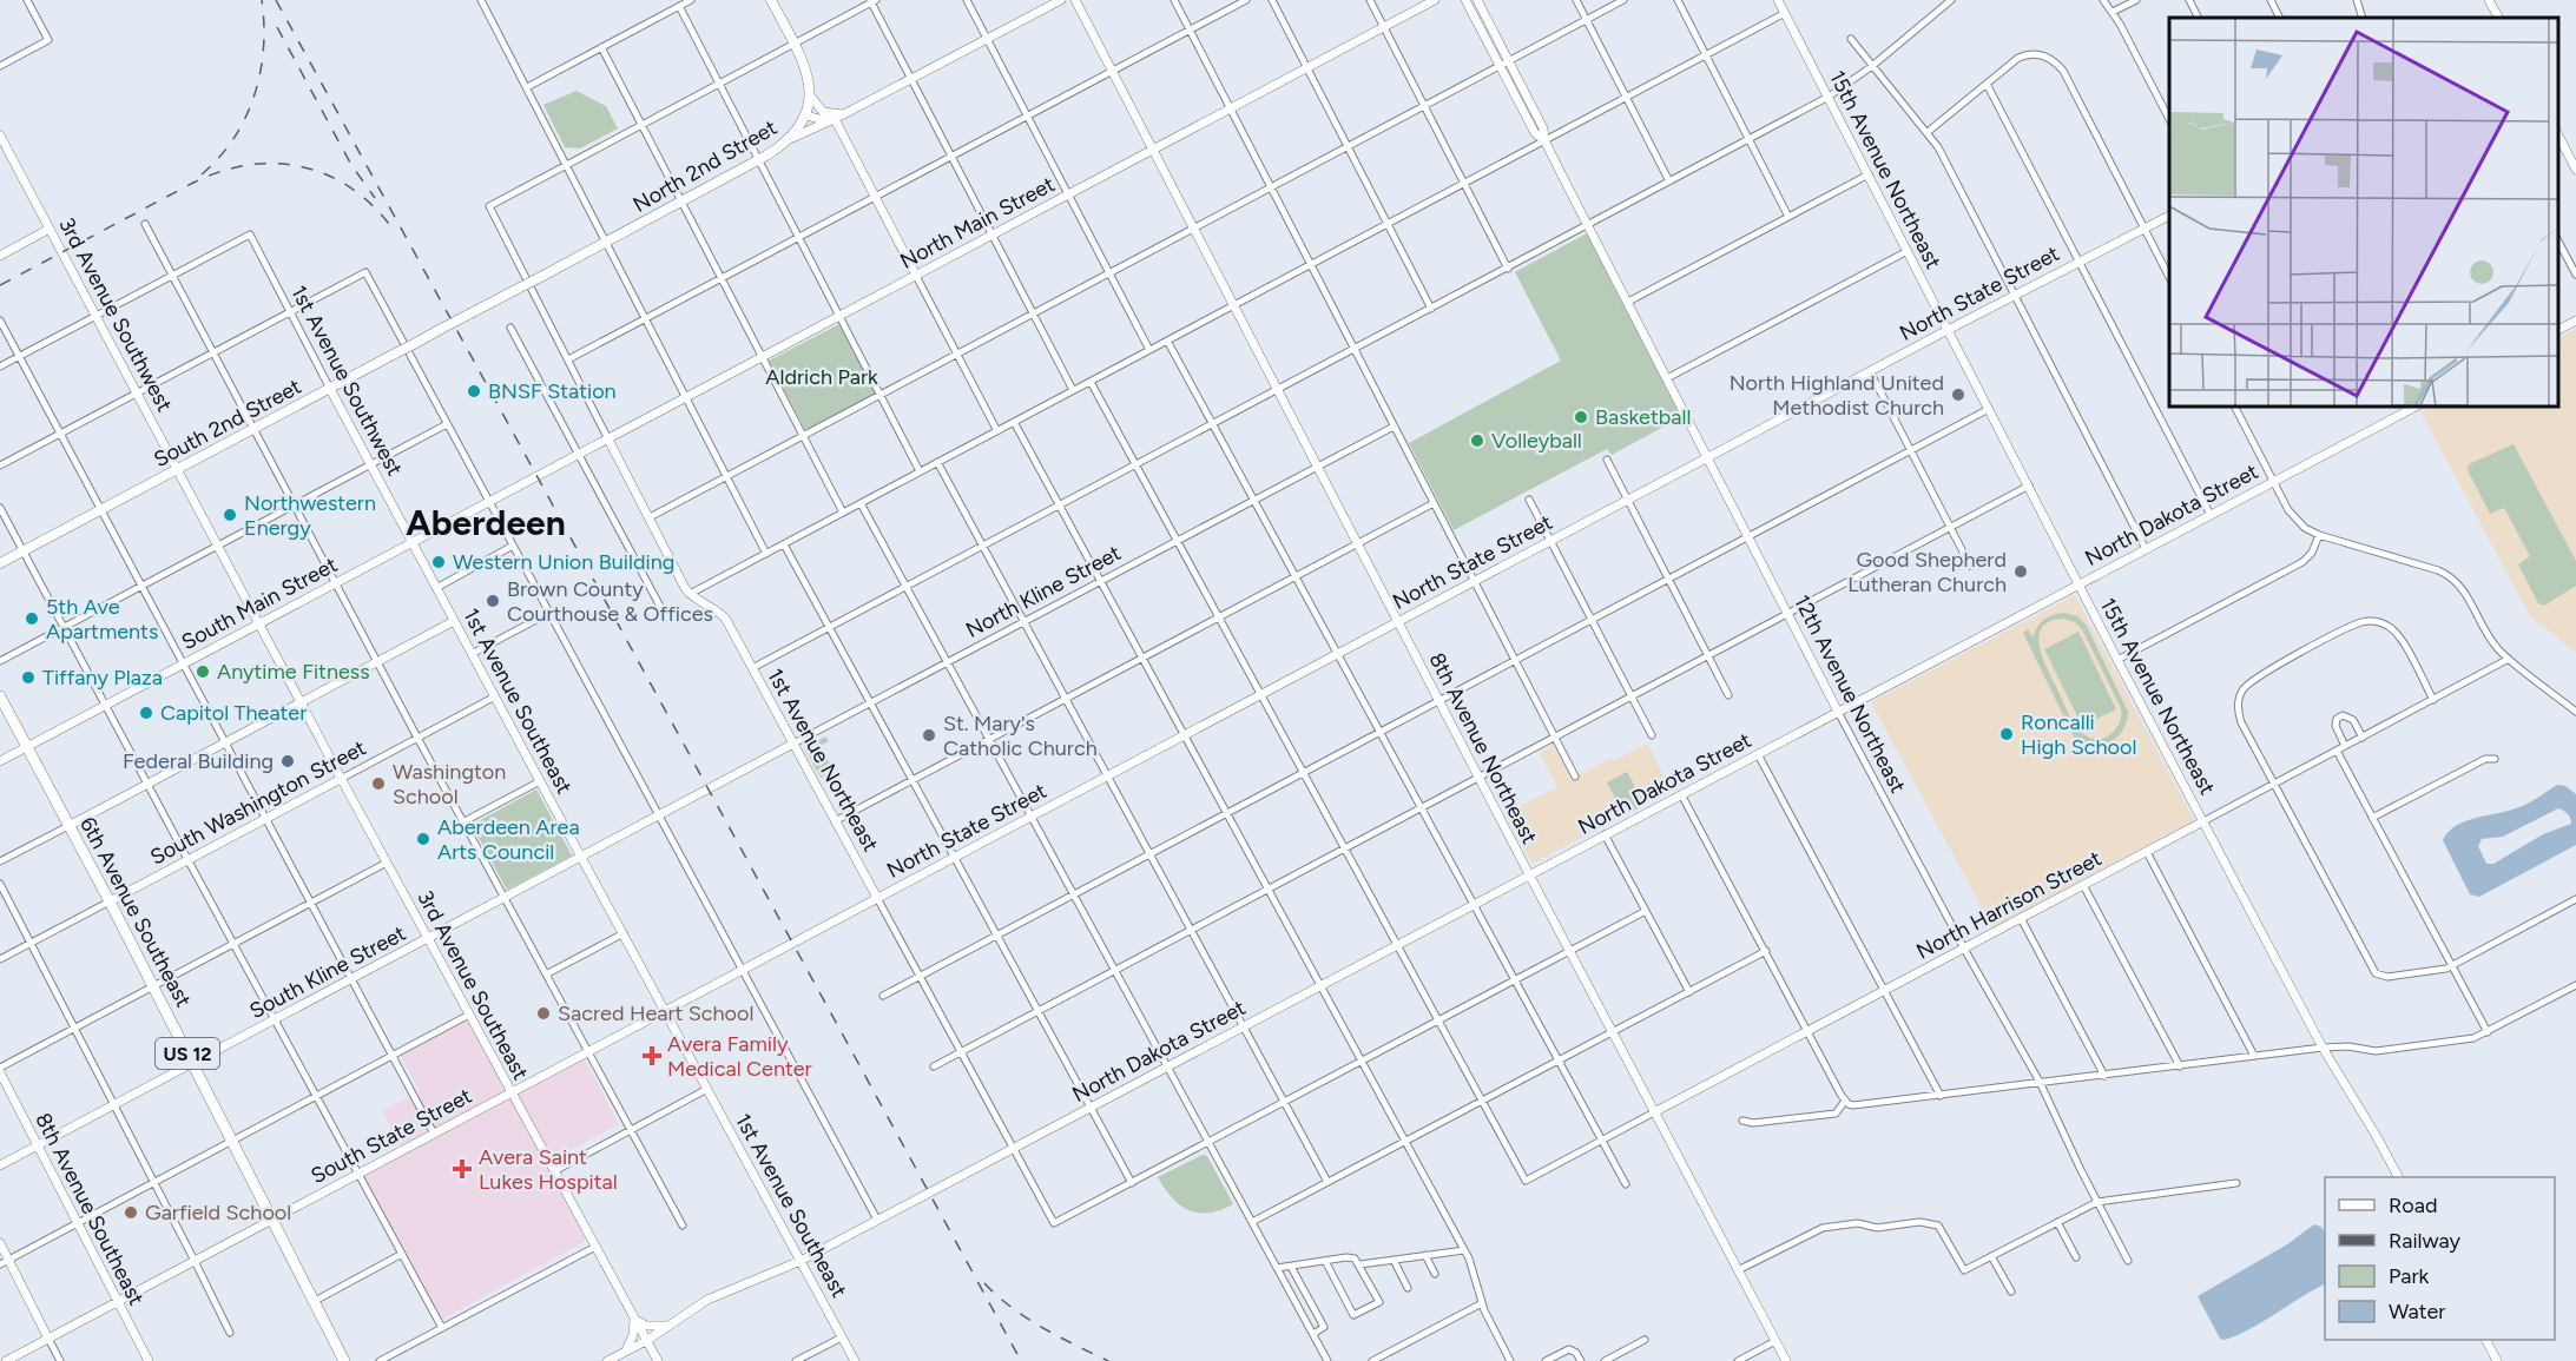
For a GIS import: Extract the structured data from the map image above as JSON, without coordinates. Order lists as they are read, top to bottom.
{
  "streets": {
    "highway": ["6th Avenue Southeast", "US 12"],
    "main road": ["North 2nd Street", "South 2nd Street"],
    "street": [
      "15th Avenue Northeast",
      "North Main Street",
      "North State Street",
      "3rd Avenue Southwest",
      "1st Avenue Southwest",
      "North Dakota Street",
      "North Kline Street",
      "South Main Street",
      "12th Avenue Northeast",
      "1st Avenue Southeast",
      "8th Avenue Northeast",
      "1st Avenue Northeast",
      "South Washington Street",
      "North Harrison Street",
      "South Kline Street",
      "3rd Avenue Southeast",
      "South State Street",
      "8th Avenue Southeast"
    ]
  },
  "crossings": [
    ["North 2nd Street", "South 2nd Street"],
    ["15th Avenue Northeast", "North State Street"],
    ["15th Avenue Northeast", "North Dakota Street"],
    ["15th Avenue Northeast", "North Harrison Street"],
    ["North Main Street", "South Main Street"],
    ["North Main Street", "8th Avenue Northeast"],
    ["North Main Street", "1st Avenue Northeast"],
    ["North State Street", "12th Avenue Northeast"],
    ["North State Street", "8th Avenue Northeast"],
    ["North State Street", "1st Avenue Northeast"],
    ["North State Street", "South State Street"],
    ["3rd Avenue Southwest", "South 2nd Street"],
    ["3rd Avenue Southwest", "South Main Street"],
    ["3rd Avenue Southwest", "3rd Avenue Southeast"],
    ["1st Avenue Southwest", "South 2nd Street"],
    ["1st Avenue Southwest", "South Main Street"],
    ["1st Avenue Southwest", "1st Avenue Southeast"],
    ["North Dakota Street", "12th Avenue Northeast"],
    ["North Dakota Street", "1st Avenue Southeast"],
    ["North Dakota Street", "8th Avenue Northeast"],
    ["North Dakota Street", "1st Avenue Northeast"],
    ["North Dakota Street", "3rd Avenue Southeast"],
    ["North Kline Street", "8th Avenue Northeast"],
    ["North Kline Street", "1st Avenue Northeast"],
    ["North Kline Street", "South Kline Street"],
    ["South Main Street", "1st Avenue Southeast"],
    ["South Main Street", "6th Avenue Southeast"],
    ["South Main Street", "3rd Avenue Southeast"],
    ["South Main Street", "US 12"],
    ["12th Avenue Northeast", "North Harrison Street"],
    ["1st Avenue Southeast", "South Washington Street"],
    ["1st Avenue Southeast", "South Kline Street"],
    ["1st Avenue Southeast", "South State Street"],
    ["8th Avenue Northeast", "North Harrison Street"],
    ["South Washington Street", "6th Avenue Southeast"],
    ["South Washington Street", "3rd Avenue Southeast"],
    ["6th Avenue Southeast", "South Kline Street"],
    ["6th Avenue Southeast", "US 12"],
    ["6th Avenue Southeast", "South State Street"],
    ["South Kline Street", "3rd Avenue Southeast"],
    ["South Kline Street", "8th Avenue Southeast"],
    ["3rd Avenue Southeast", "South State Street"],
    ["South State Street", "8th Avenue Southeast"]
  ],
  "districts": ["Aberdeen"],
  "parks": ["Aldrich Park"],
  "places": {
    "other": [
      "BNSF Station",
      "North Highland United Methodist Church",
      "Basketball",
      "Volleyball",
      "Northwestern Energy",
      "Western Union Building",
      "Good Shepherd Lutheran Church",
      "Brown County Courthouse & Offices",
      "5th Ave Apartments",
      "Anytime Fitness",
      "Tiffany Plaza",
      "Capitol Theater",
      "Roncalli High School",
      "St. Mary's Catholic Church",
      "Federal Building",
      "Washington School",
      "Aberdeen Area Arts Council",
      "Sacred Heart School",
      "Garfield School"
    ],
    "health": ["Avera Family Medical Center", "Avera Saint Lukes Hospital"]
  },
  "legend": [
    "Road",
    "Railway",
    "Park",
    "Water"
  ]
}
